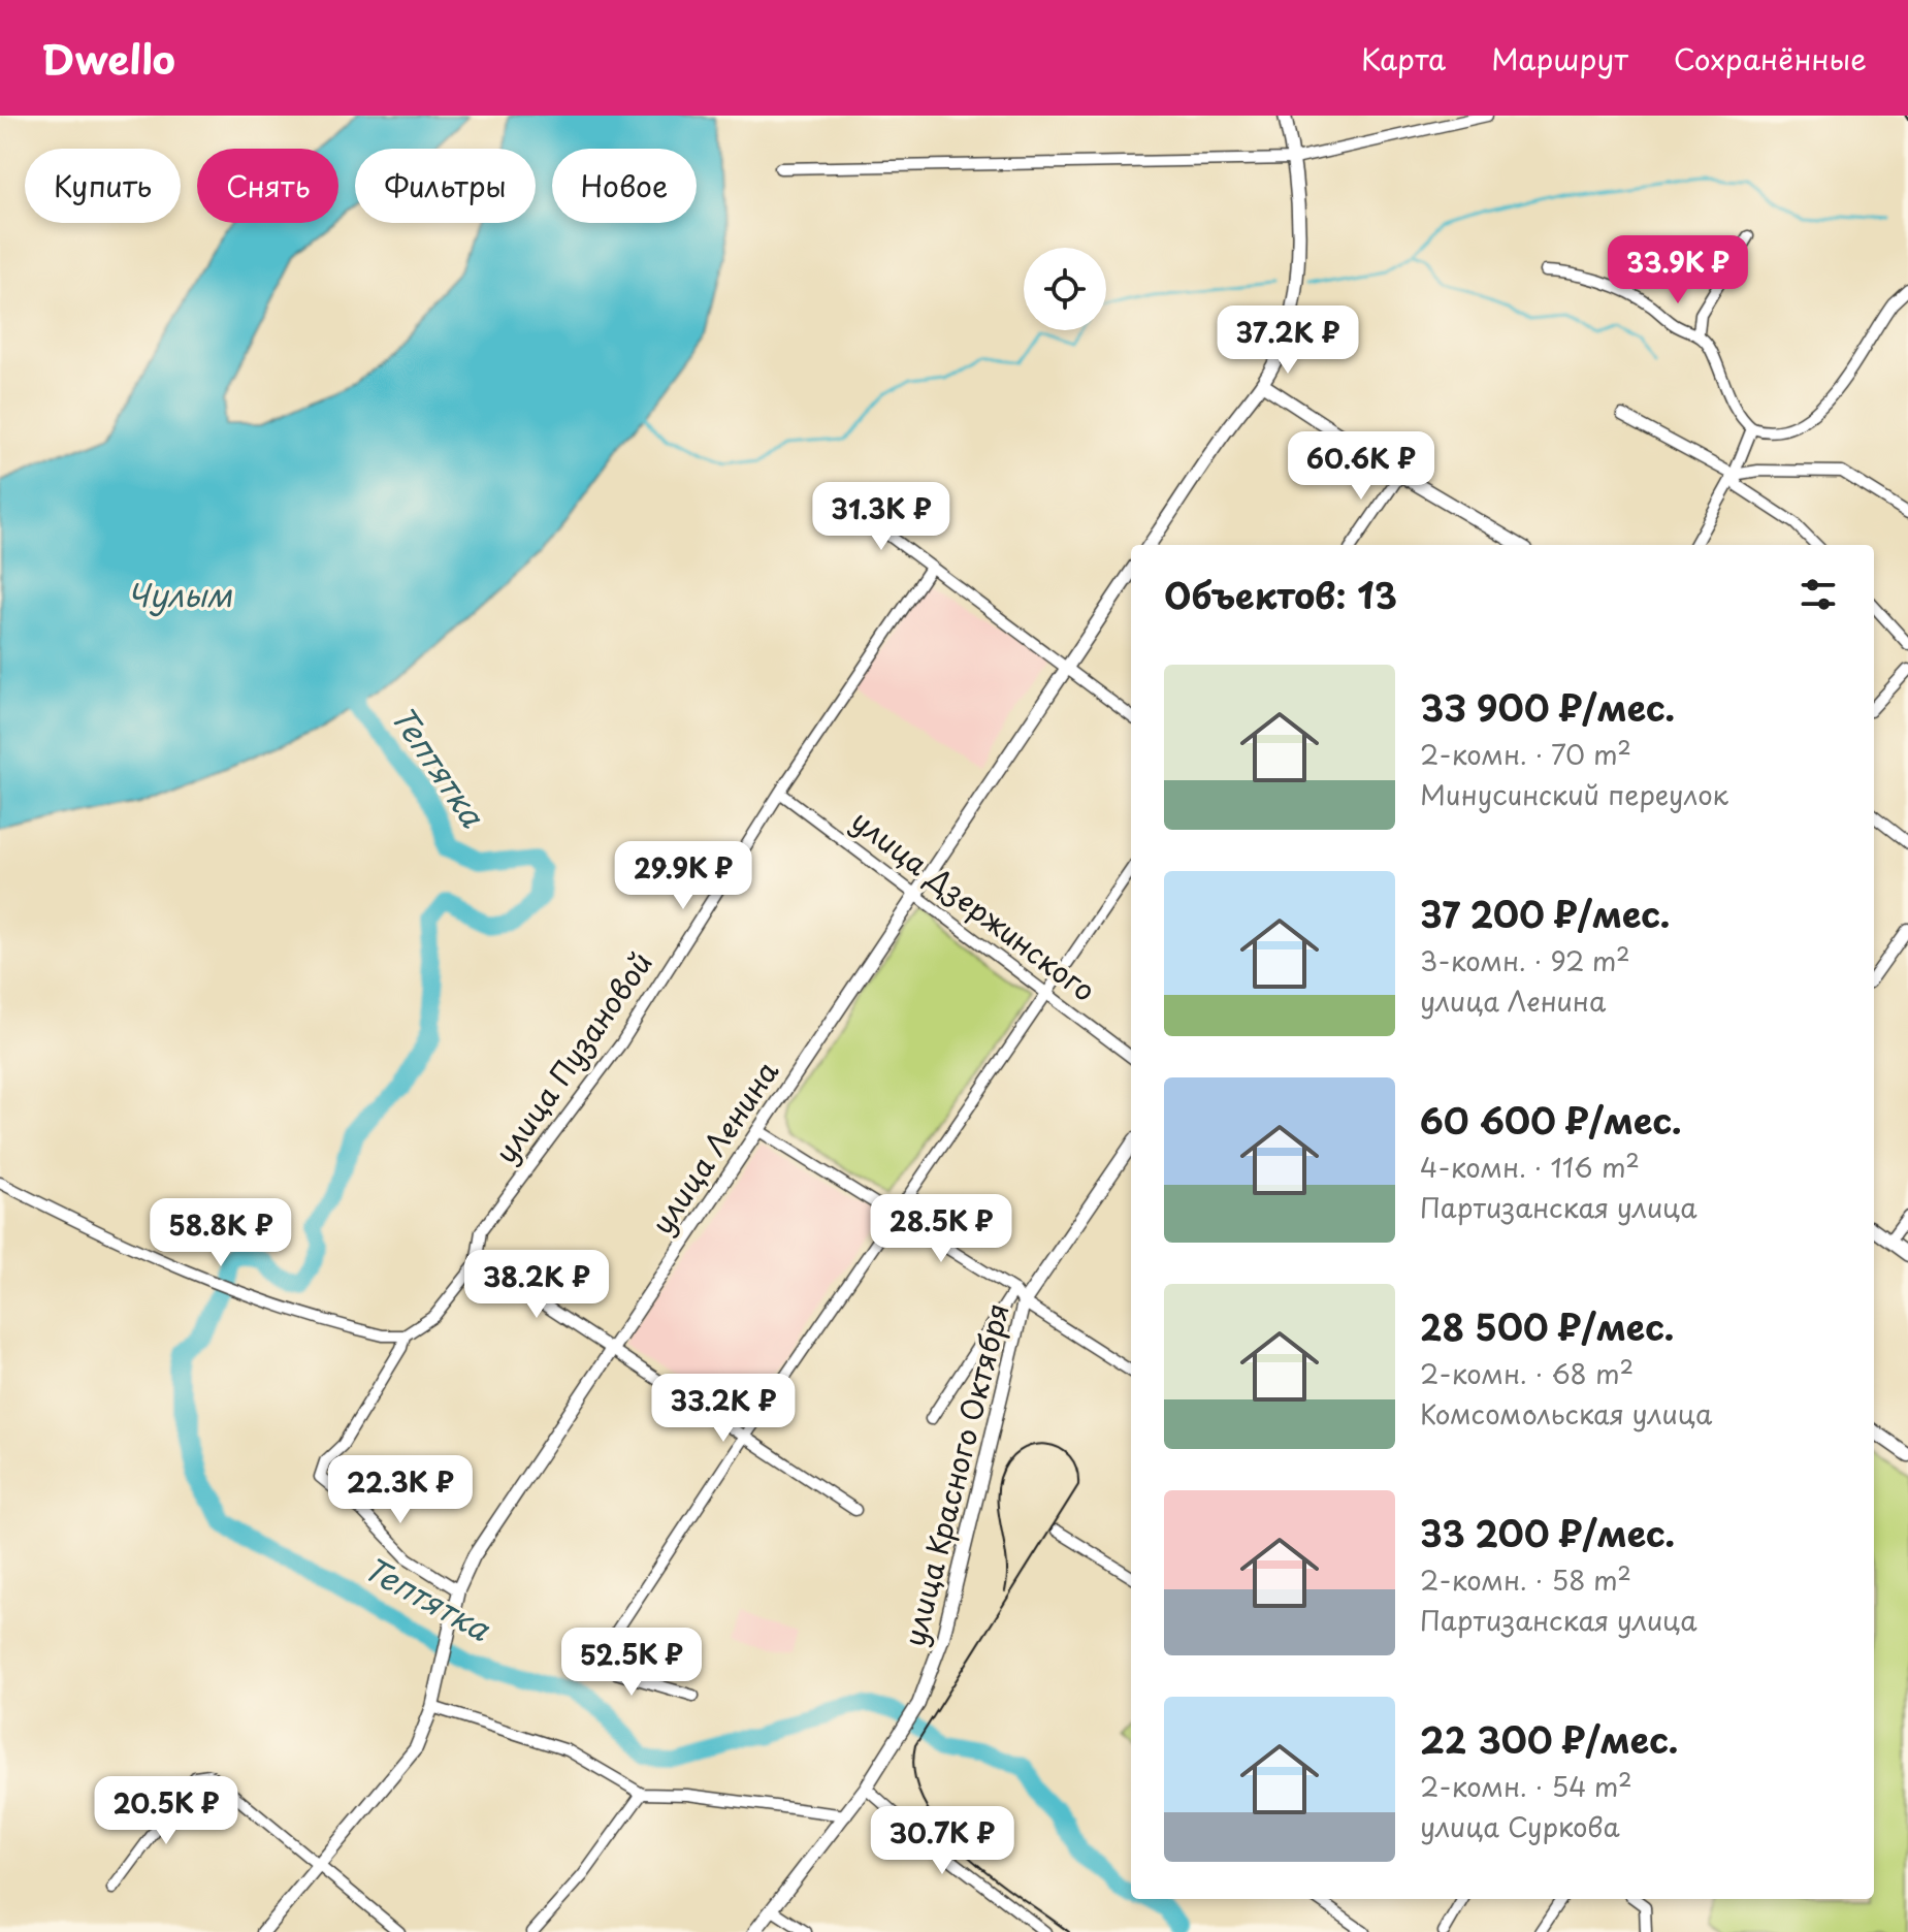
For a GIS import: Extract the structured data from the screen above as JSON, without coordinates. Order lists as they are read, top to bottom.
{
  "streets": {
    "main road": ["улица Ленина", "улица Красного Октября"],
    "street": ["улица Дзержинского", "улица Пузановой"]
  },
  "crossings": [
    ["улица Дзержинского", "улица Пузановой"],
    ["улица Дзержинского", "улица Ленина"]
  ],
  "water": ["Чулым", "Тептятка"],
  "page": {
    "header": "Dwello",
    "nav": ["Карта", "Маршрут", "Сохранённые"],
    "chip": [
      "Купить",
      "Снять",
      "Фильтры",
      "Новое"
    ],
    "price": [
      "33.9K ₽",
      "37.2K ₽",
      "60.6K ₽",
      "31.3K ₽",
      "29.9K ₽",
      "28.5K ₽",
      "58.8K ₽",
      "38.2K ₽",
      "33.2K ₽",
      "22.3K ₽",
      "52.5K ₽",
      "20.5K ₽",
      "30.7K ₽"
    ],
    "heading": "Объектов: 13",
    "list": [
      {
        "name": "33 900 ₽/мес.",
        "note": "2-комн. · 70 m² · Минусинский переулок"
      },
      {
        "name": "37 200 ₽/мес.",
        "note": "3-комн. · 92 m² · улица Ленина"
      },
      {
        "name": "60 600 ₽/мес.",
        "note": "4-комн. · 116 m² · Партизанская улица"
      },
      {
        "name": "28 500 ₽/мес.",
        "note": "2-комн. · 68 m² · Комсомольская улица"
      },
      {
        "name": "33 200 ₽/мес.",
        "note": "2-комн. · 58 m² · Партизанская улица"
      },
      {
        "name": "22 300 ₽/мес.",
        "note": "2-комн. · 54 m² · улица Суркова"
      }
    ]
  }
}
